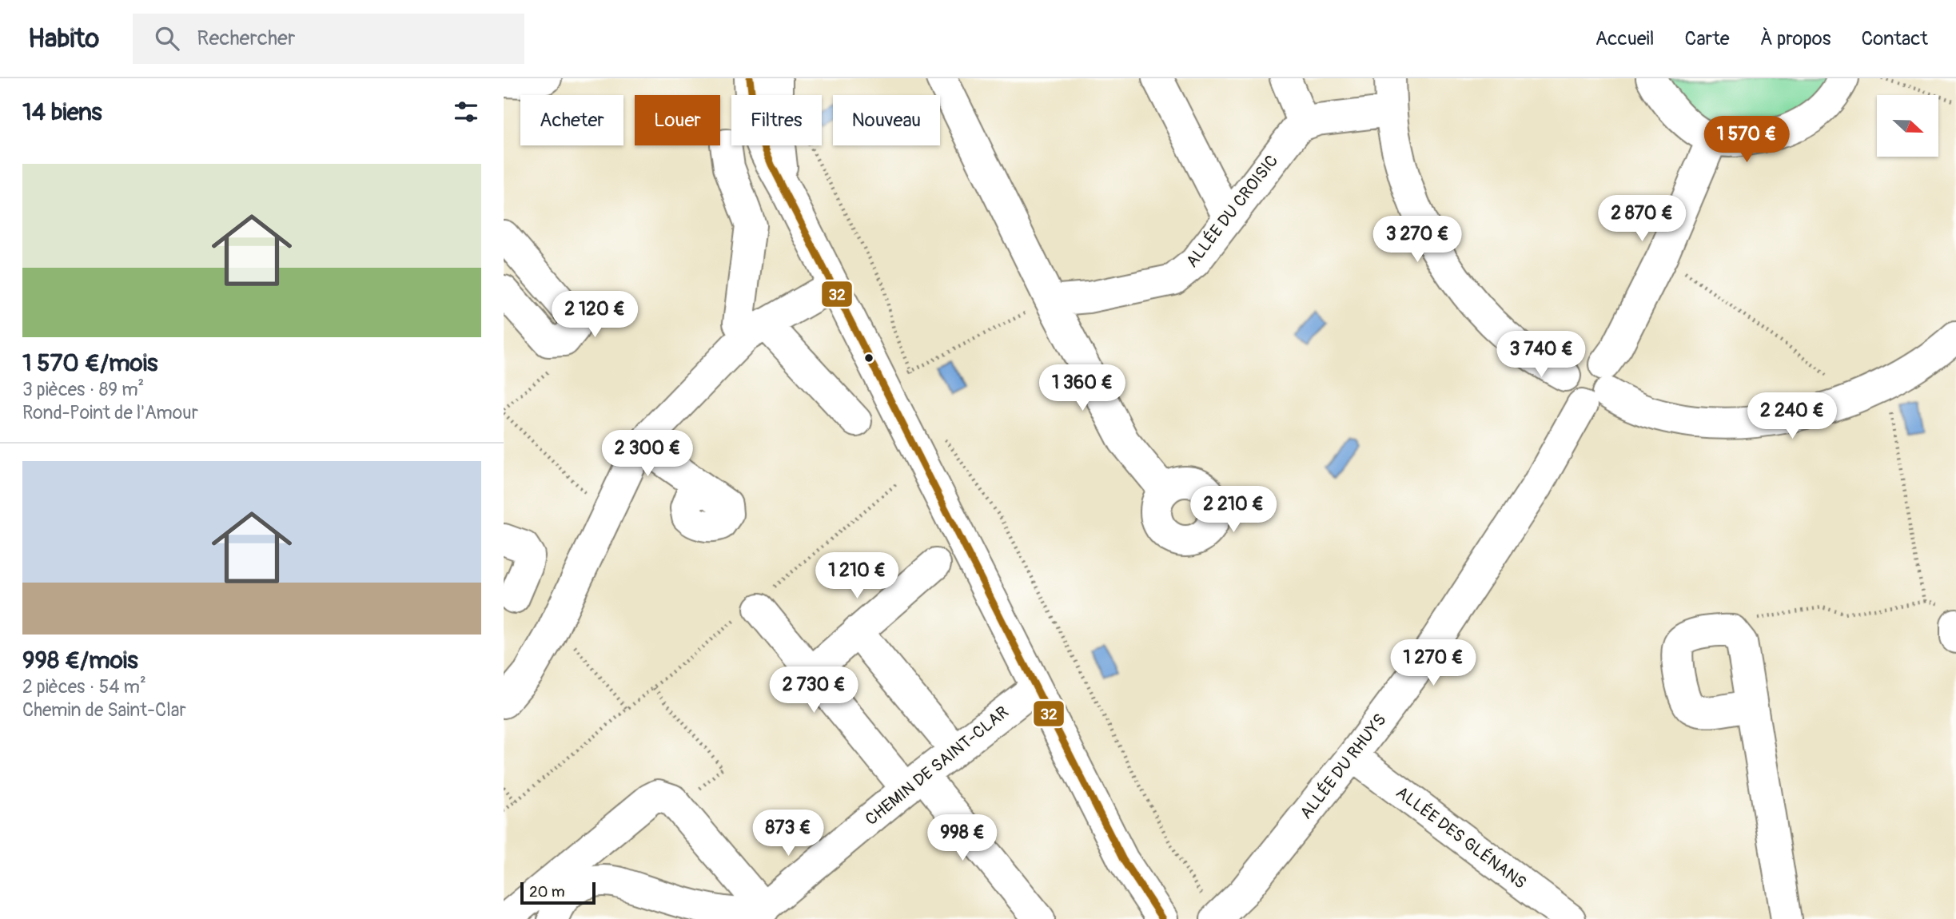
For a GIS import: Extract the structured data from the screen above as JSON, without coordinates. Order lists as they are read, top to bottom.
{
  "streets": {
    "street": [
      "ALLÉE DU CROISIC",
      "CHEMIN DE SAINT-CLAR",
      "ALLÉE DU RHUYS",
      "ALLÉE DES GLÉNANS"
    ]
  },
  "crossings": [
    ["ALLÉE DU RHUYS", "ALLÉE DES GLÉNANS"]
  ],
  "lines": ["transit line 32"],
  "scale_bar": "20 m",
  "north": "right",
  "page": {
    "header": "Habito",
    "search": "Rechercher",
    "nav": [
      "Accueil",
      "Carte",
      "À propos",
      "Contact"
    ],
    "heading": "14 biens",
    "chip": [
      "Acheter",
      "Louer",
      "Filtres",
      "Nouveau"
    ],
    "price": [
      "1 570 €",
      "2 870 €",
      "3 270 €",
      "2 120 €",
      "3 740 €",
      "1 360 €",
      "2 240 €",
      "2 300 €",
      "2 210 €",
      "1 210 €",
      "1 270 €",
      "2 730 €",
      "873 €",
      "998 €"
    ],
    "list": [
      {
        "name": "1 570 €/mois",
        "note": "3 pièces · 89 m² · Rond-Point de l'Amour"
      },
      {
        "name": "998 €/mois",
        "note": "2 pièces · 54 m² · Chemin de Saint-Clar"
      }
    ],
    "scale": "20 m"
  }
}
